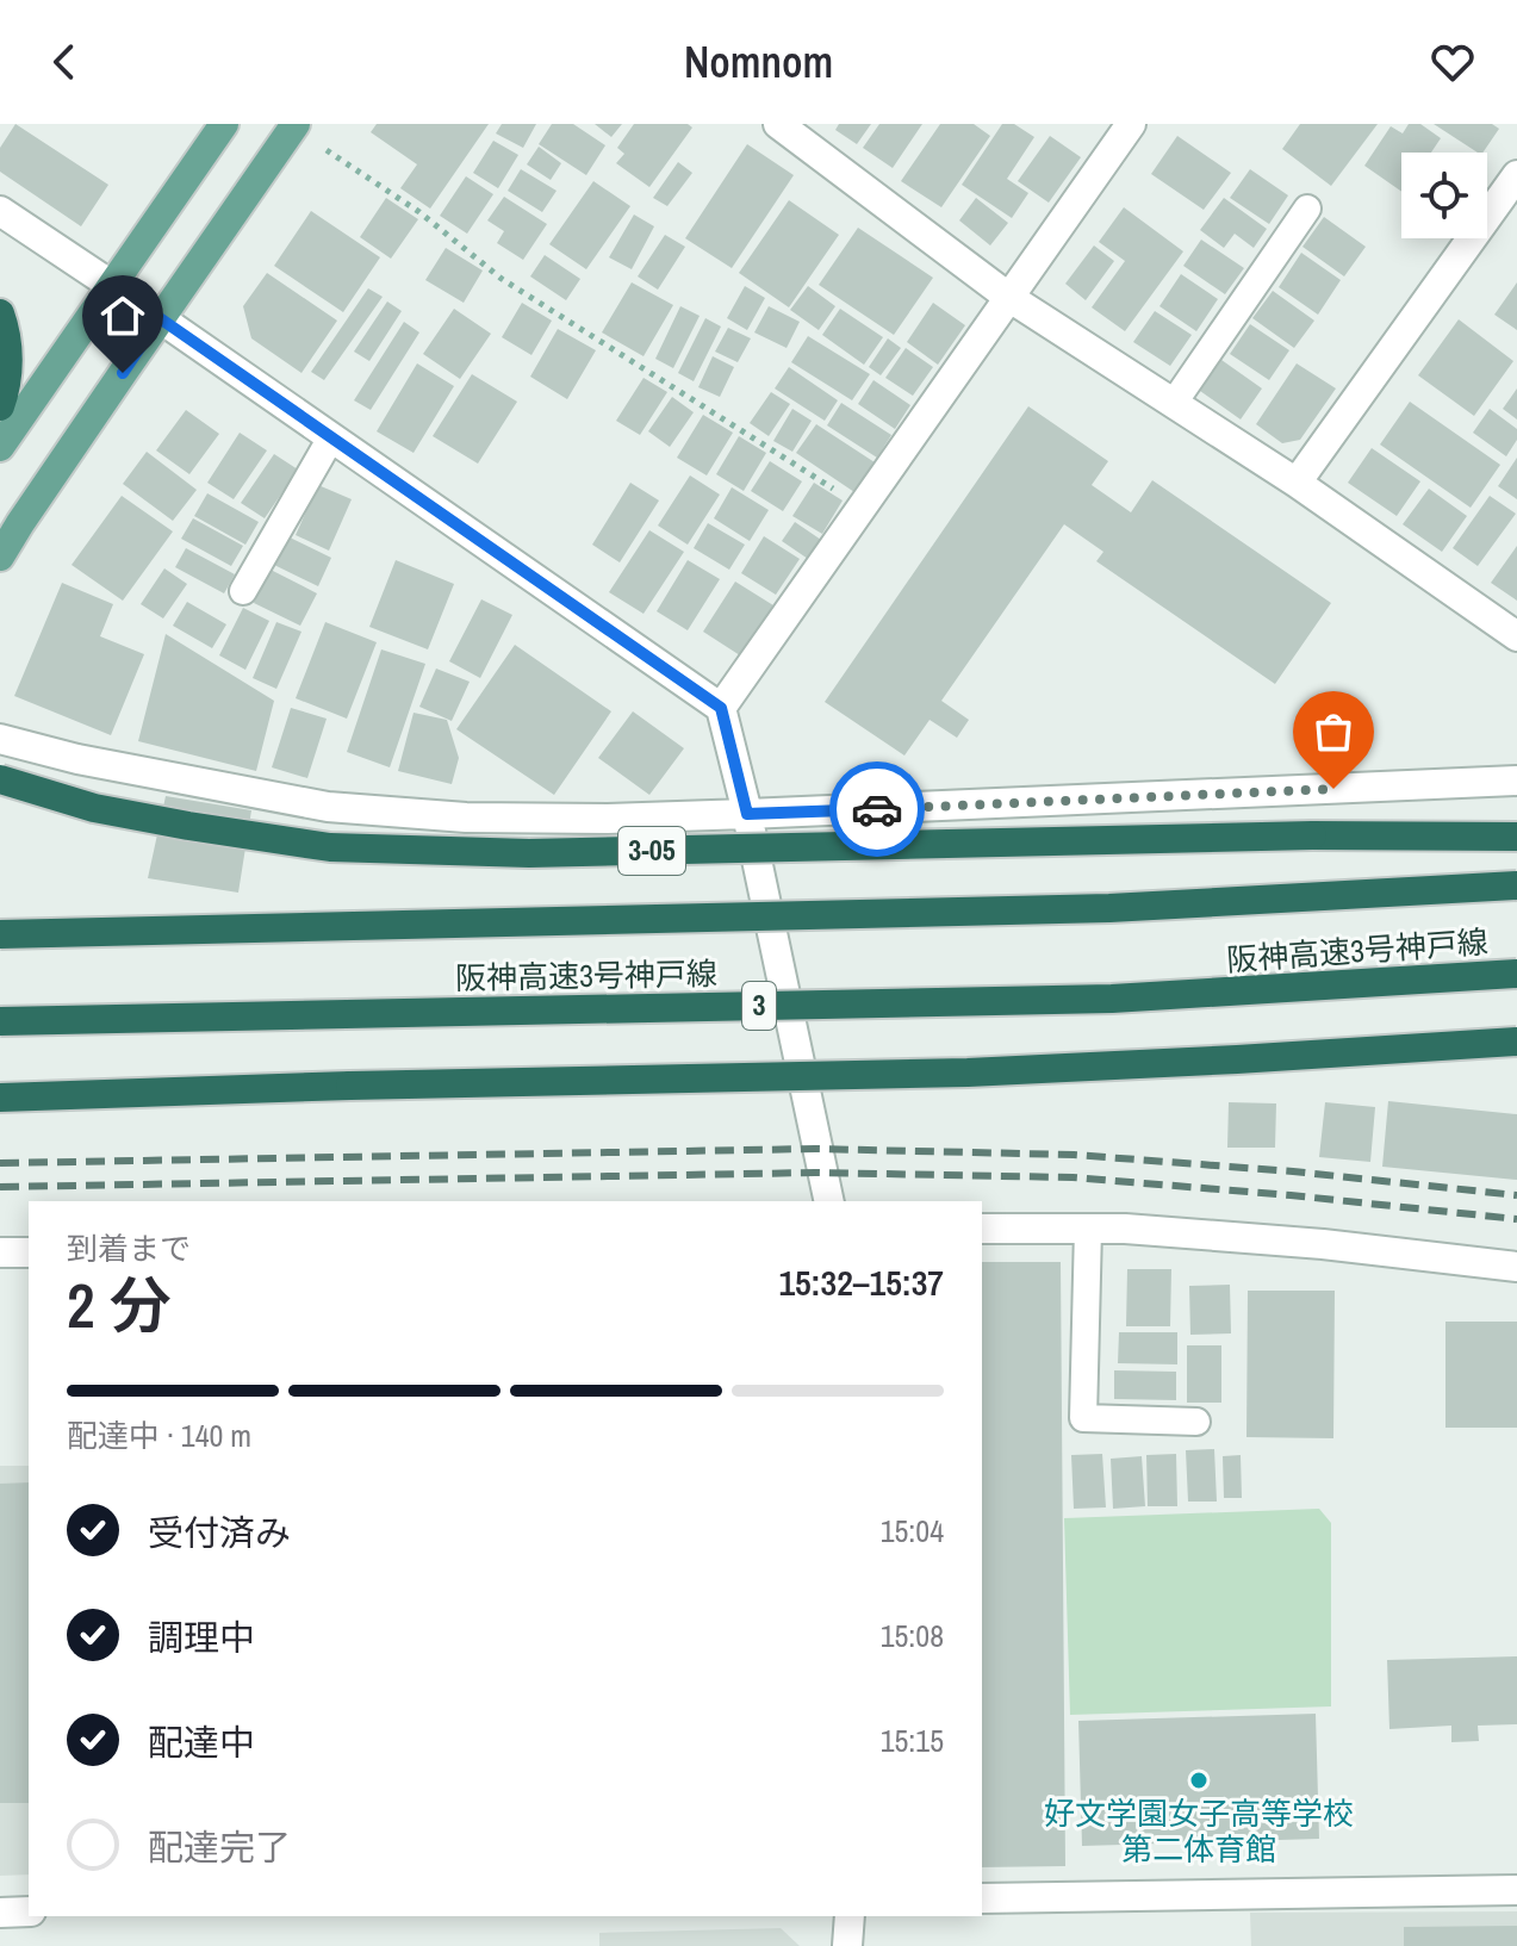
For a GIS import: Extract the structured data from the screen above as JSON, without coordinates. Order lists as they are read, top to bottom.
{
  "streets": {
    "highway": ["3-05", "阪神高速3号神戸線", "3"]
  },
  "places": ["好文学園女子高等学校 第二体育館"],
  "page": {
    "header": "Nomnom",
    "heading": ["2 分", "到着まで", "15:32–15:37"],
    "bar": "配達中 · 140 m",
    "list": [
      ["受付済み", "15:04"],
      ["調理中", "15:08"],
      ["配達中", "15:15"],
      "配達完了"
    ]
  }
}
